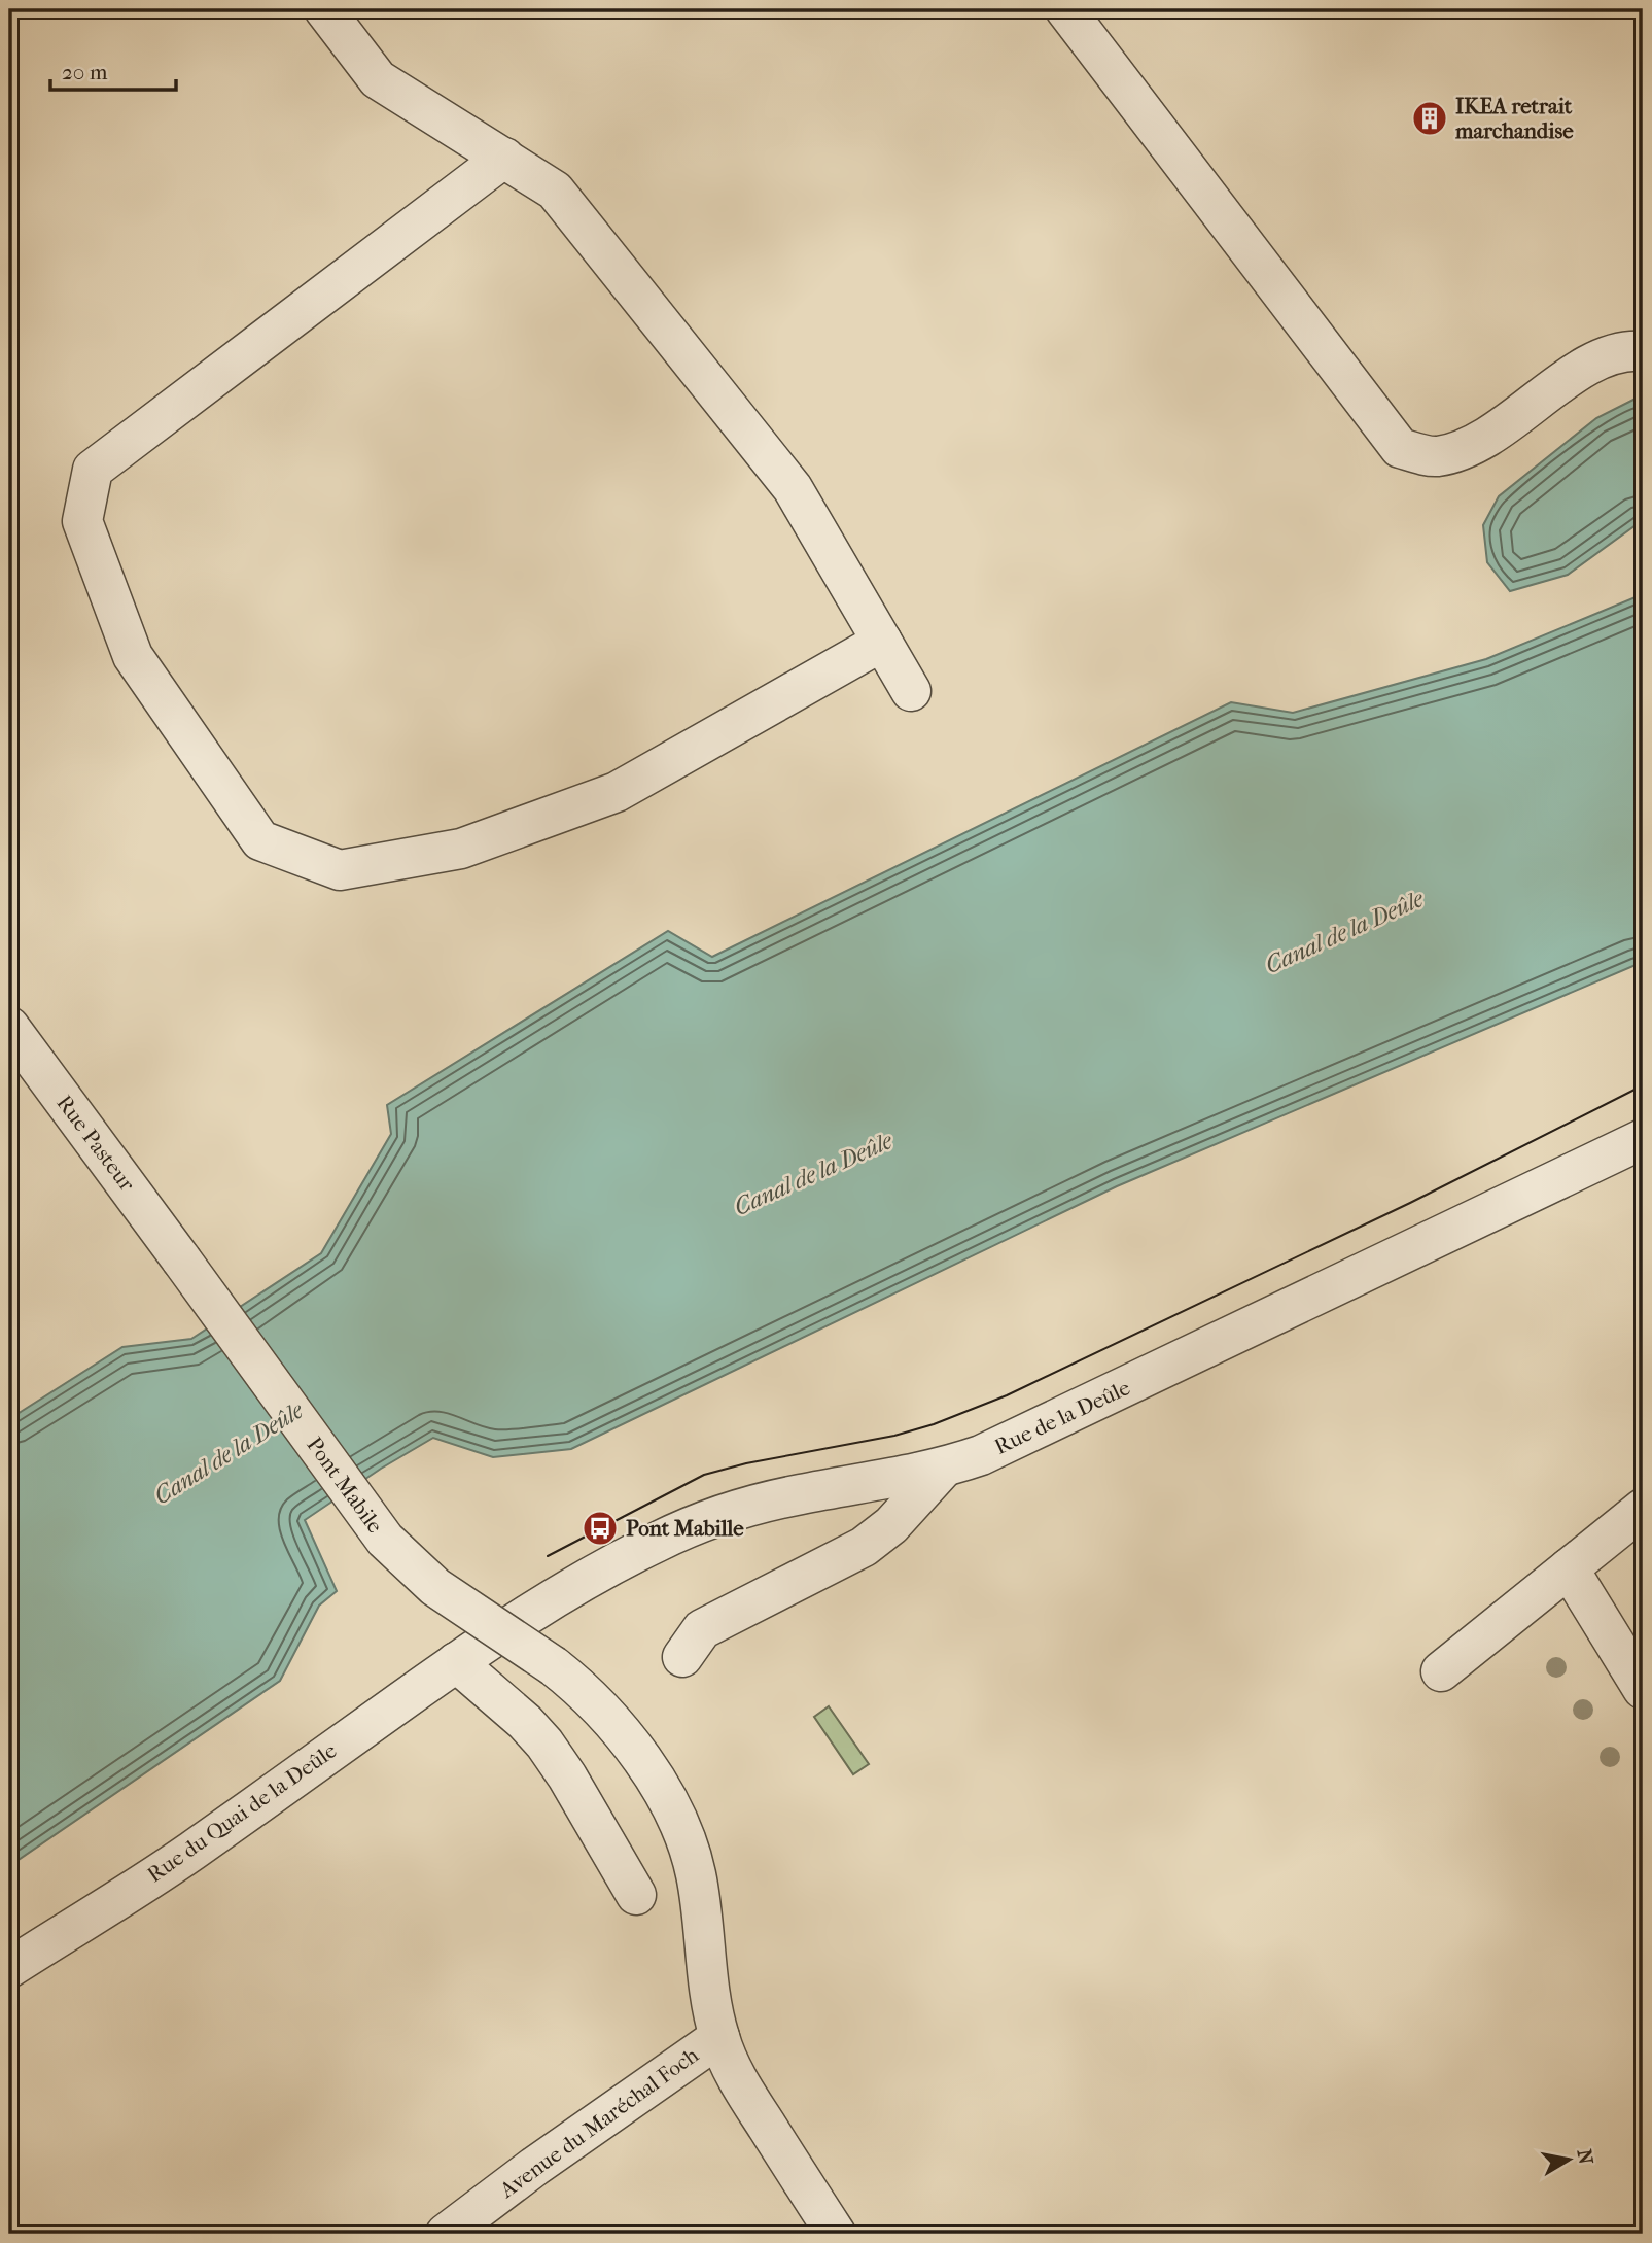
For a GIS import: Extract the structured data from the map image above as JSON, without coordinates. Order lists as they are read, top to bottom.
{
  "streets": {
    "street": [
      "Rue Pasteur",
      "Rue de la Deûle",
      "Pont Mabile",
      "Rue du Quai de la Deûle",
      "Avenue du Maréchal Foch"
    ]
  },
  "crossings": [
    ["Rue Pasteur", "Pont Mabile"],
    ["Rue de la Deûle", "Rue du Quai de la Deûle"],
    ["Pont Mabile", "Avenue du Maréchal Foch"]
  ],
  "water": ["Canal de la Deûle"],
  "places": {
    "building": ["IKEA retrait marchandise"],
    "bus stop": ["Pont Mabille"]
  },
  "scale_bar": "20 m",
  "north": "right"
}
